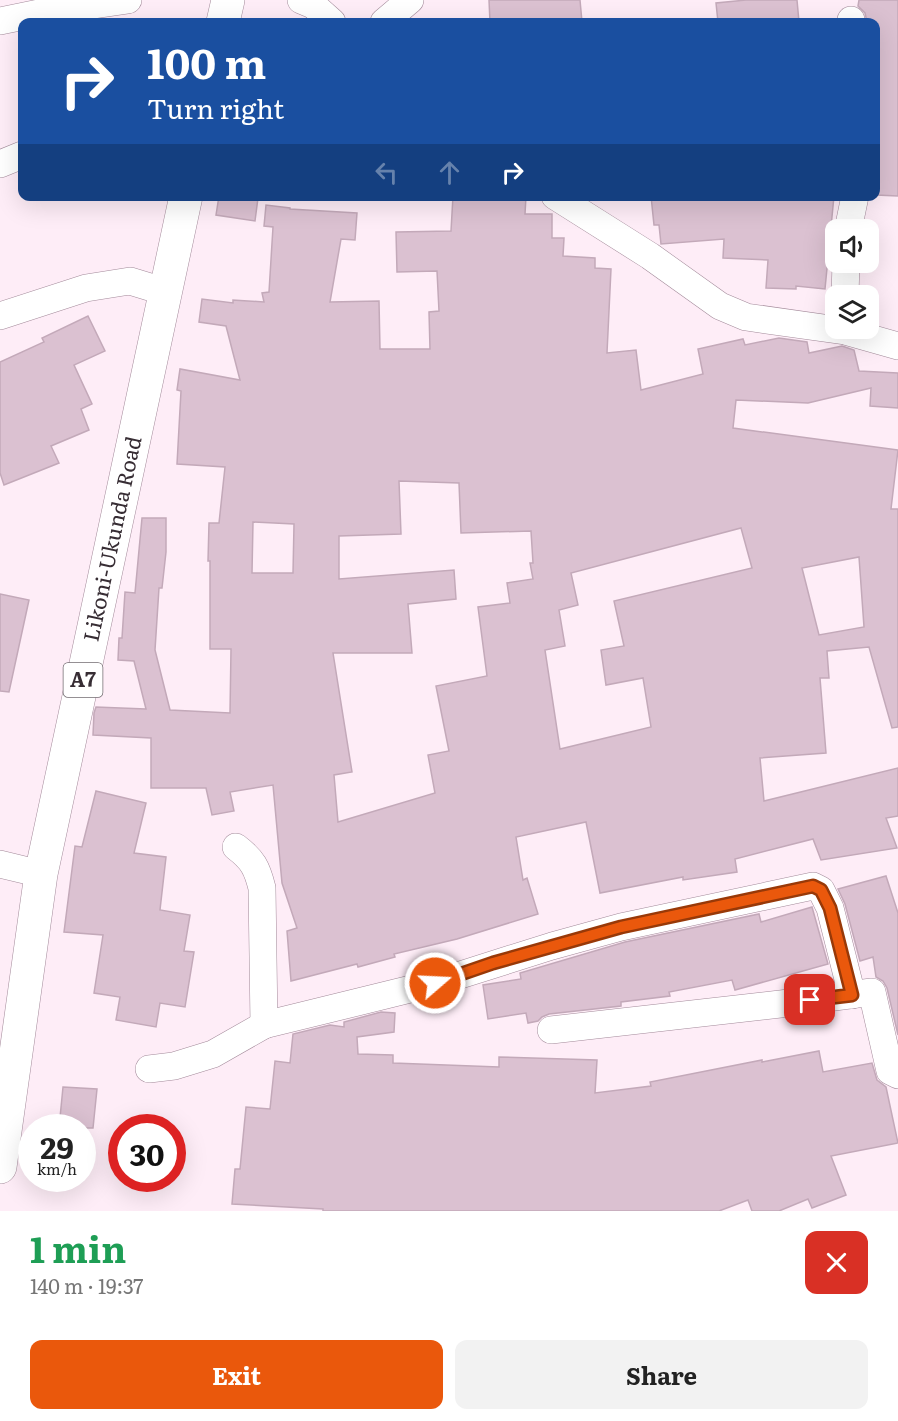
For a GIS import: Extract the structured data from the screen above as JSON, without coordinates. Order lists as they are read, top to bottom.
{
  "streets": {
    "highway": ["Likoni-Ukunda Road", "A7"]
  },
  "page": {
    "turn": ["100 m", "Turn right"],
    "speed": "29 km/h",
    "limit": "30",
    "heading": ["1 min", "140 m · 19:37"],
    "buttons": ["Exit", "Share"]
  }
}
